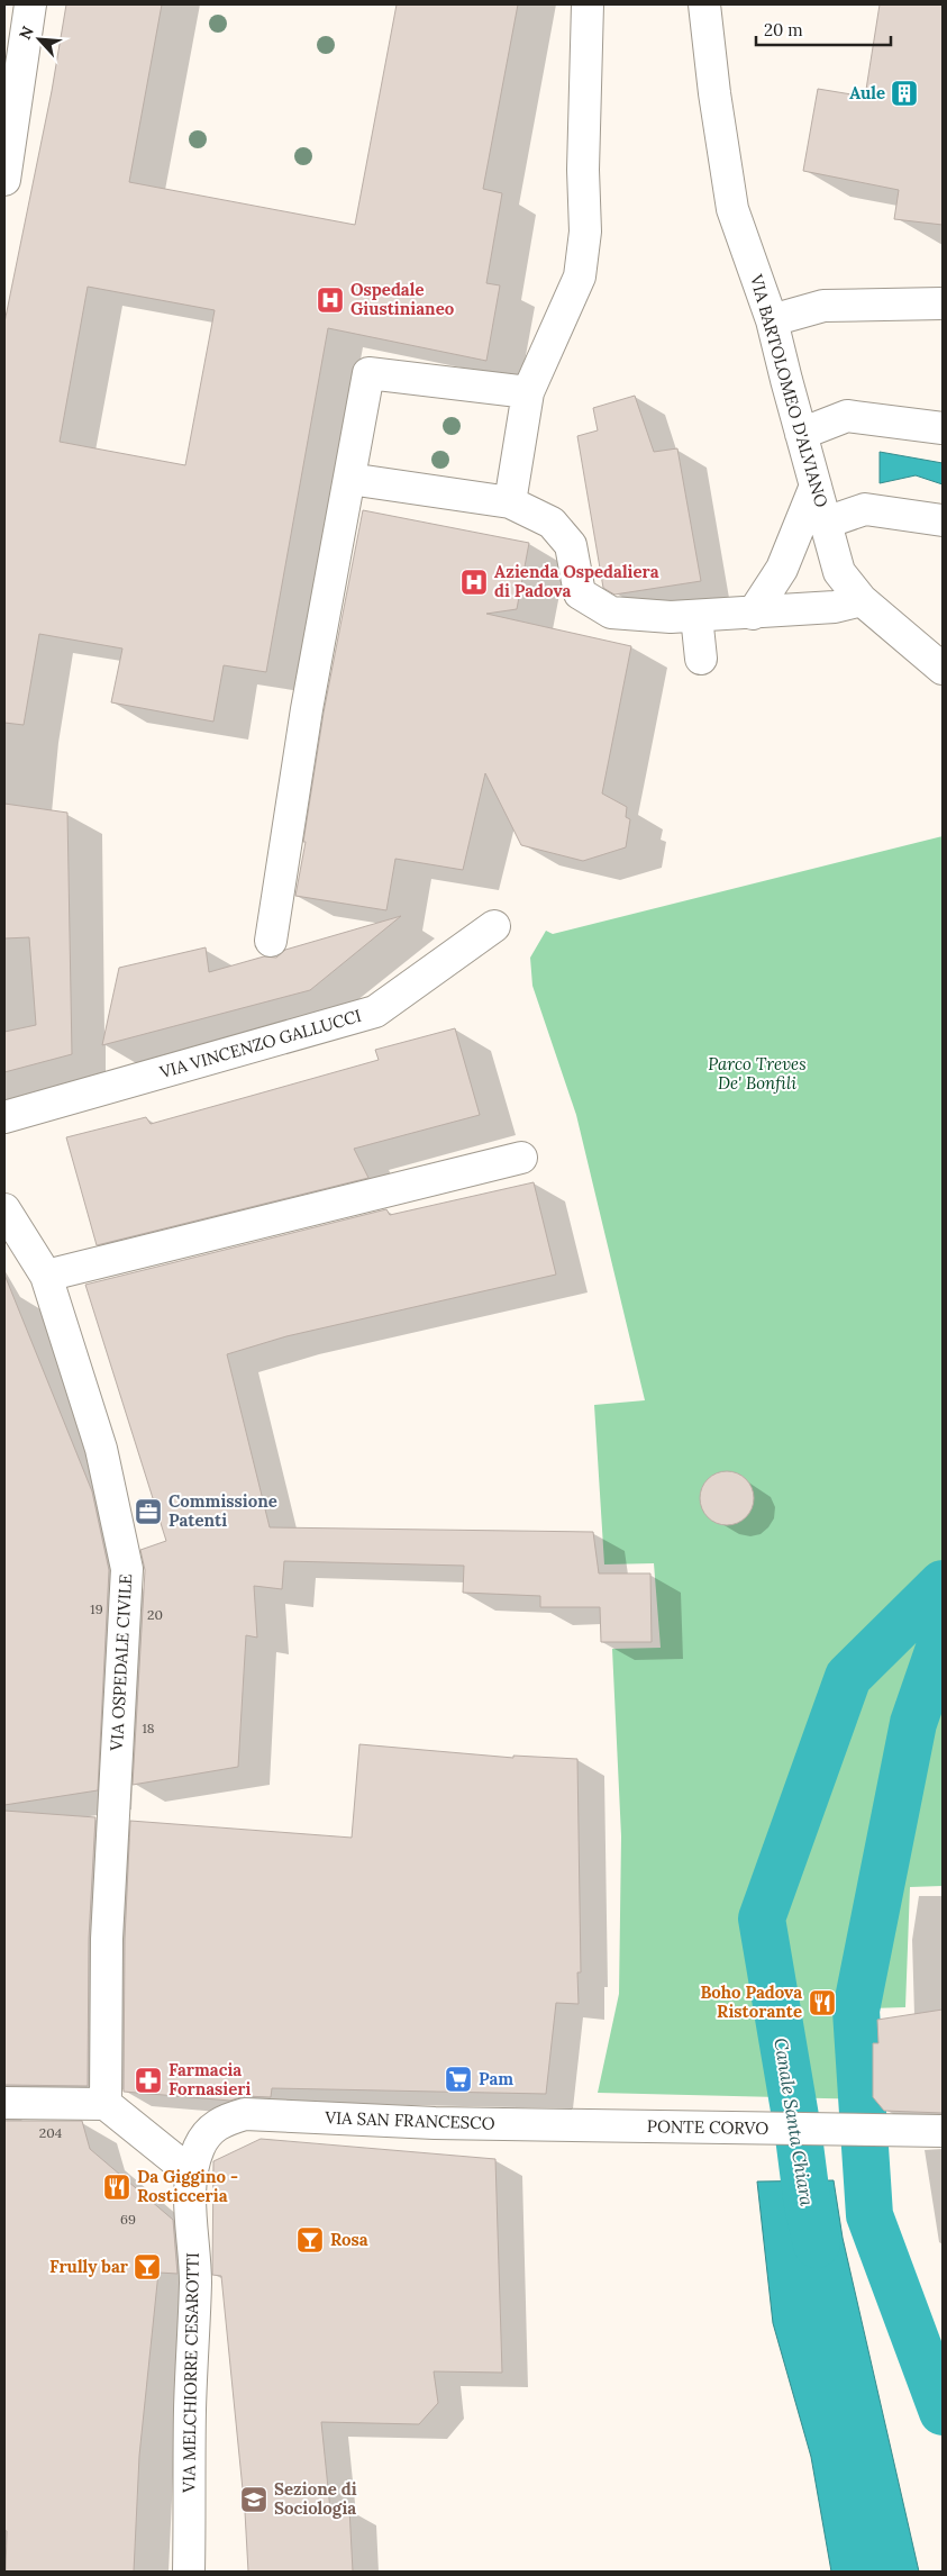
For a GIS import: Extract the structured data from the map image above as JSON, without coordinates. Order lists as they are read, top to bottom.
{
  "streets": {
    "street": [
      "VIA BARTOLOMEO D'ALVIANO",
      "VIA VINCENZO GALLUCCI",
      "VIA OSPEDALE CIVILE",
      "VIA SAN FRANCESCO",
      "PONTE CORVO",
      "VIA MELCHIORRE CESAROTTI"
    ]
  },
  "crossings": [
    ["VIA SAN FRANCESCO", "PONTE CORVO"],
    ["VIA SAN FRANCESCO", "VIA MELCHIORRE CESAROTTI"]
  ],
  "water": ["Canale Santa Chiara"],
  "parks": ["Parco Treves De' Bonfili"],
  "places": {
    "building": ["Aule"],
    "hospital": ["Ospedale Giustinianeo", "Azienda Ospedaliera di Padova"],
    "office": ["Commissione Patenti"],
    "restaurant": ["Boho Padova Ristorante", "Da Giggino - Rosticceria"],
    "supermarket": ["Pam"],
    "pharmacy": ["Farmacia Fornasieri"],
    "bar": ["Rosa", "Frully bar"],
    "school or university": ["Sezione di Sociologia"]
  },
  "house_numbers": [
    "19",
    "20",
    "18",
    "204",
    "69"
  ],
  "scale_bar": "20 m",
  "north": "top left"
}
